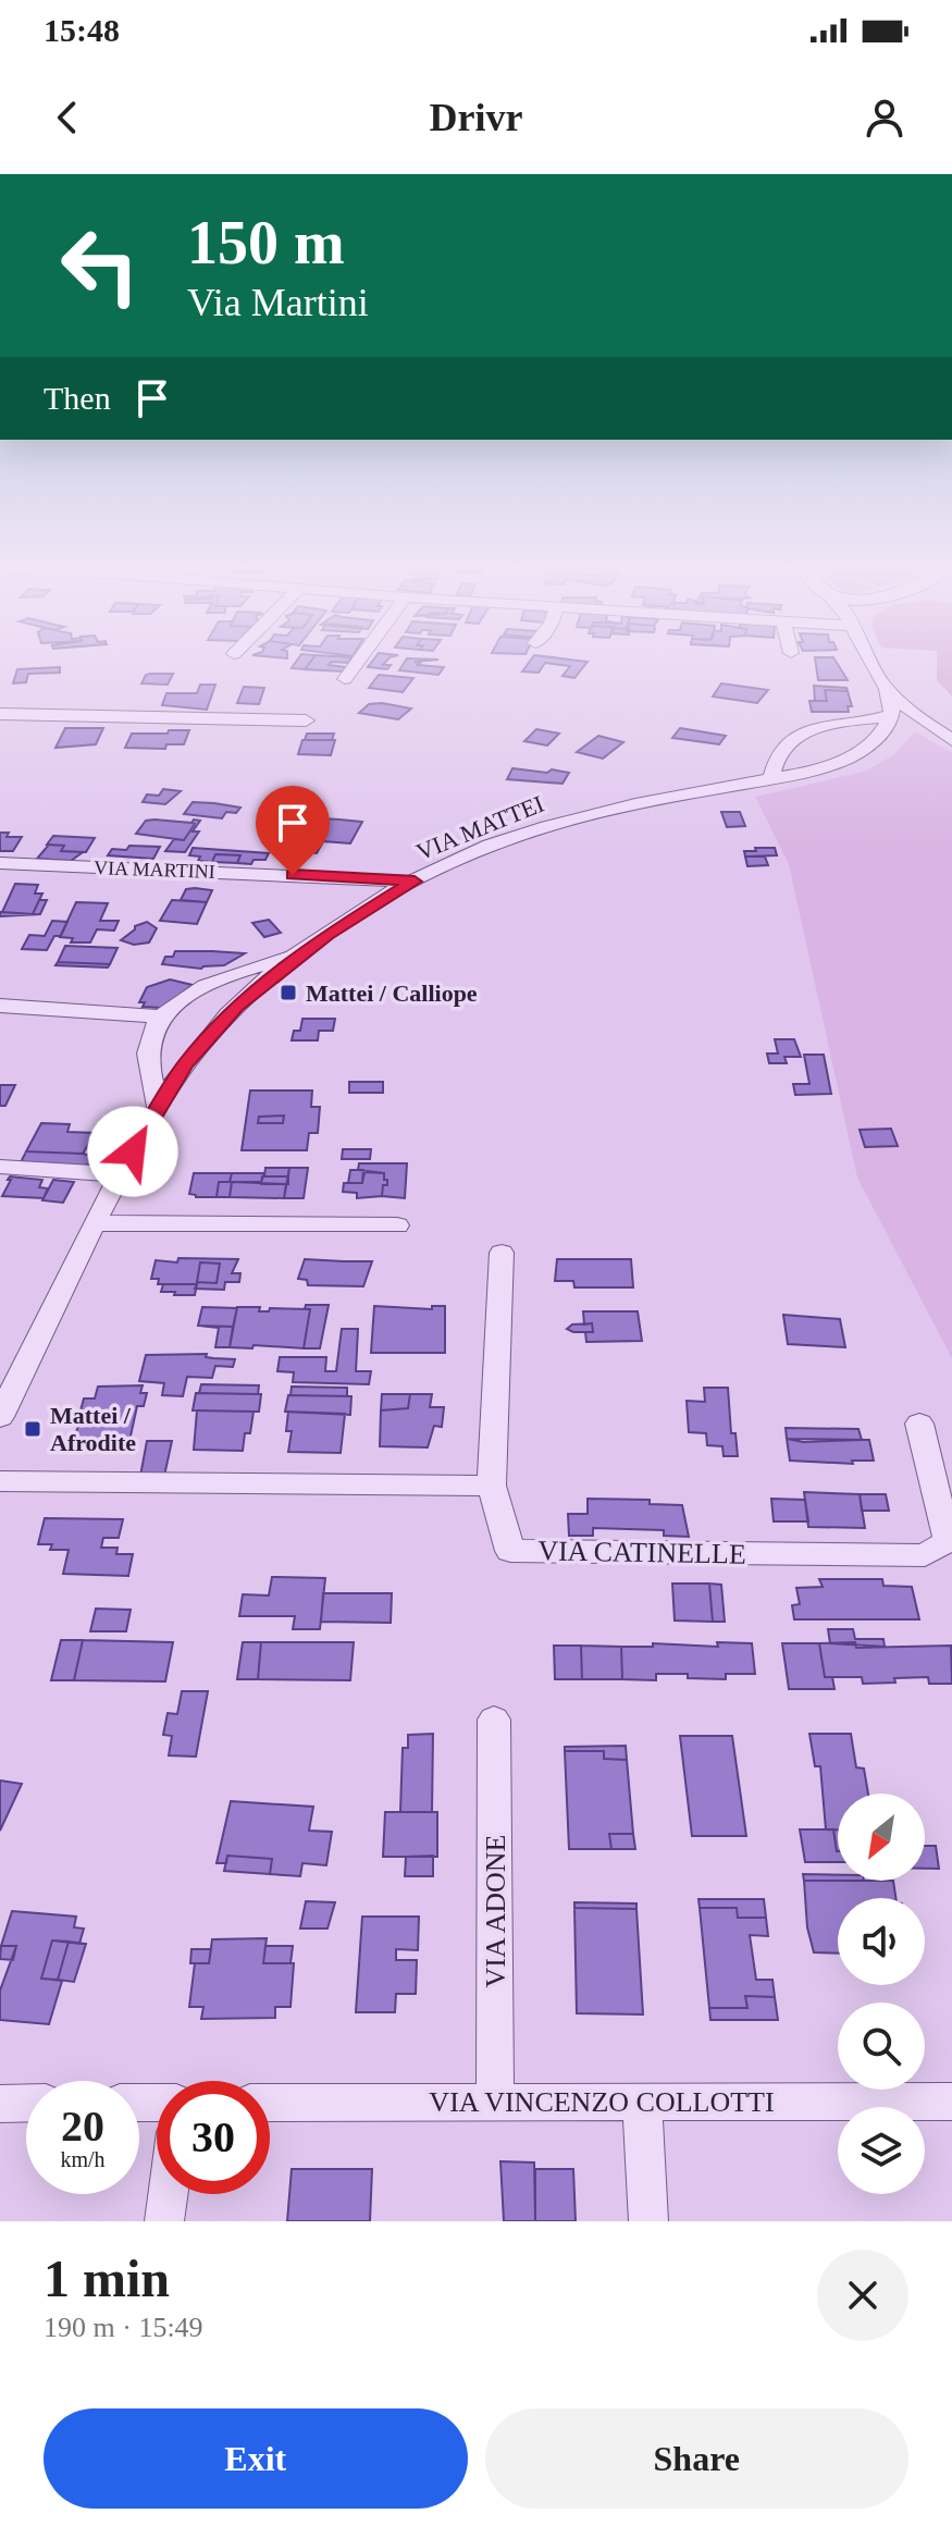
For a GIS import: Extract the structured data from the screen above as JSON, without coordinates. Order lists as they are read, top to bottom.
{
  "streets": {
    "street": [
      "VIA MATTEI",
      "VIA MARTINI",
      "VIA CATINELLE",
      "VIA ADONE",
      "VIA VINCENZO COLLOTTI"
    ]
  },
  "crossings": [
    ["VIA MATTEI", "VIA MARTINI"],
    ["VIA ADONE", "VIA VINCENZO COLLOTTI"]
  ],
  "places": {
    "transit": ["Mattei / Calliope", "Mattei / Afrodite"]
  },
  "north": "bottom left",
  "page": {
    "status": "15:48",
    "header": "Drivr",
    "turn": ["150 m", "Via Martini"],
    "then": "Then",
    "speed": "20 km/h",
    "limit": "30",
    "heading": ["1 min", "190 m · 15:49"],
    "buttons": ["Exit", "Share"]
  }
}
